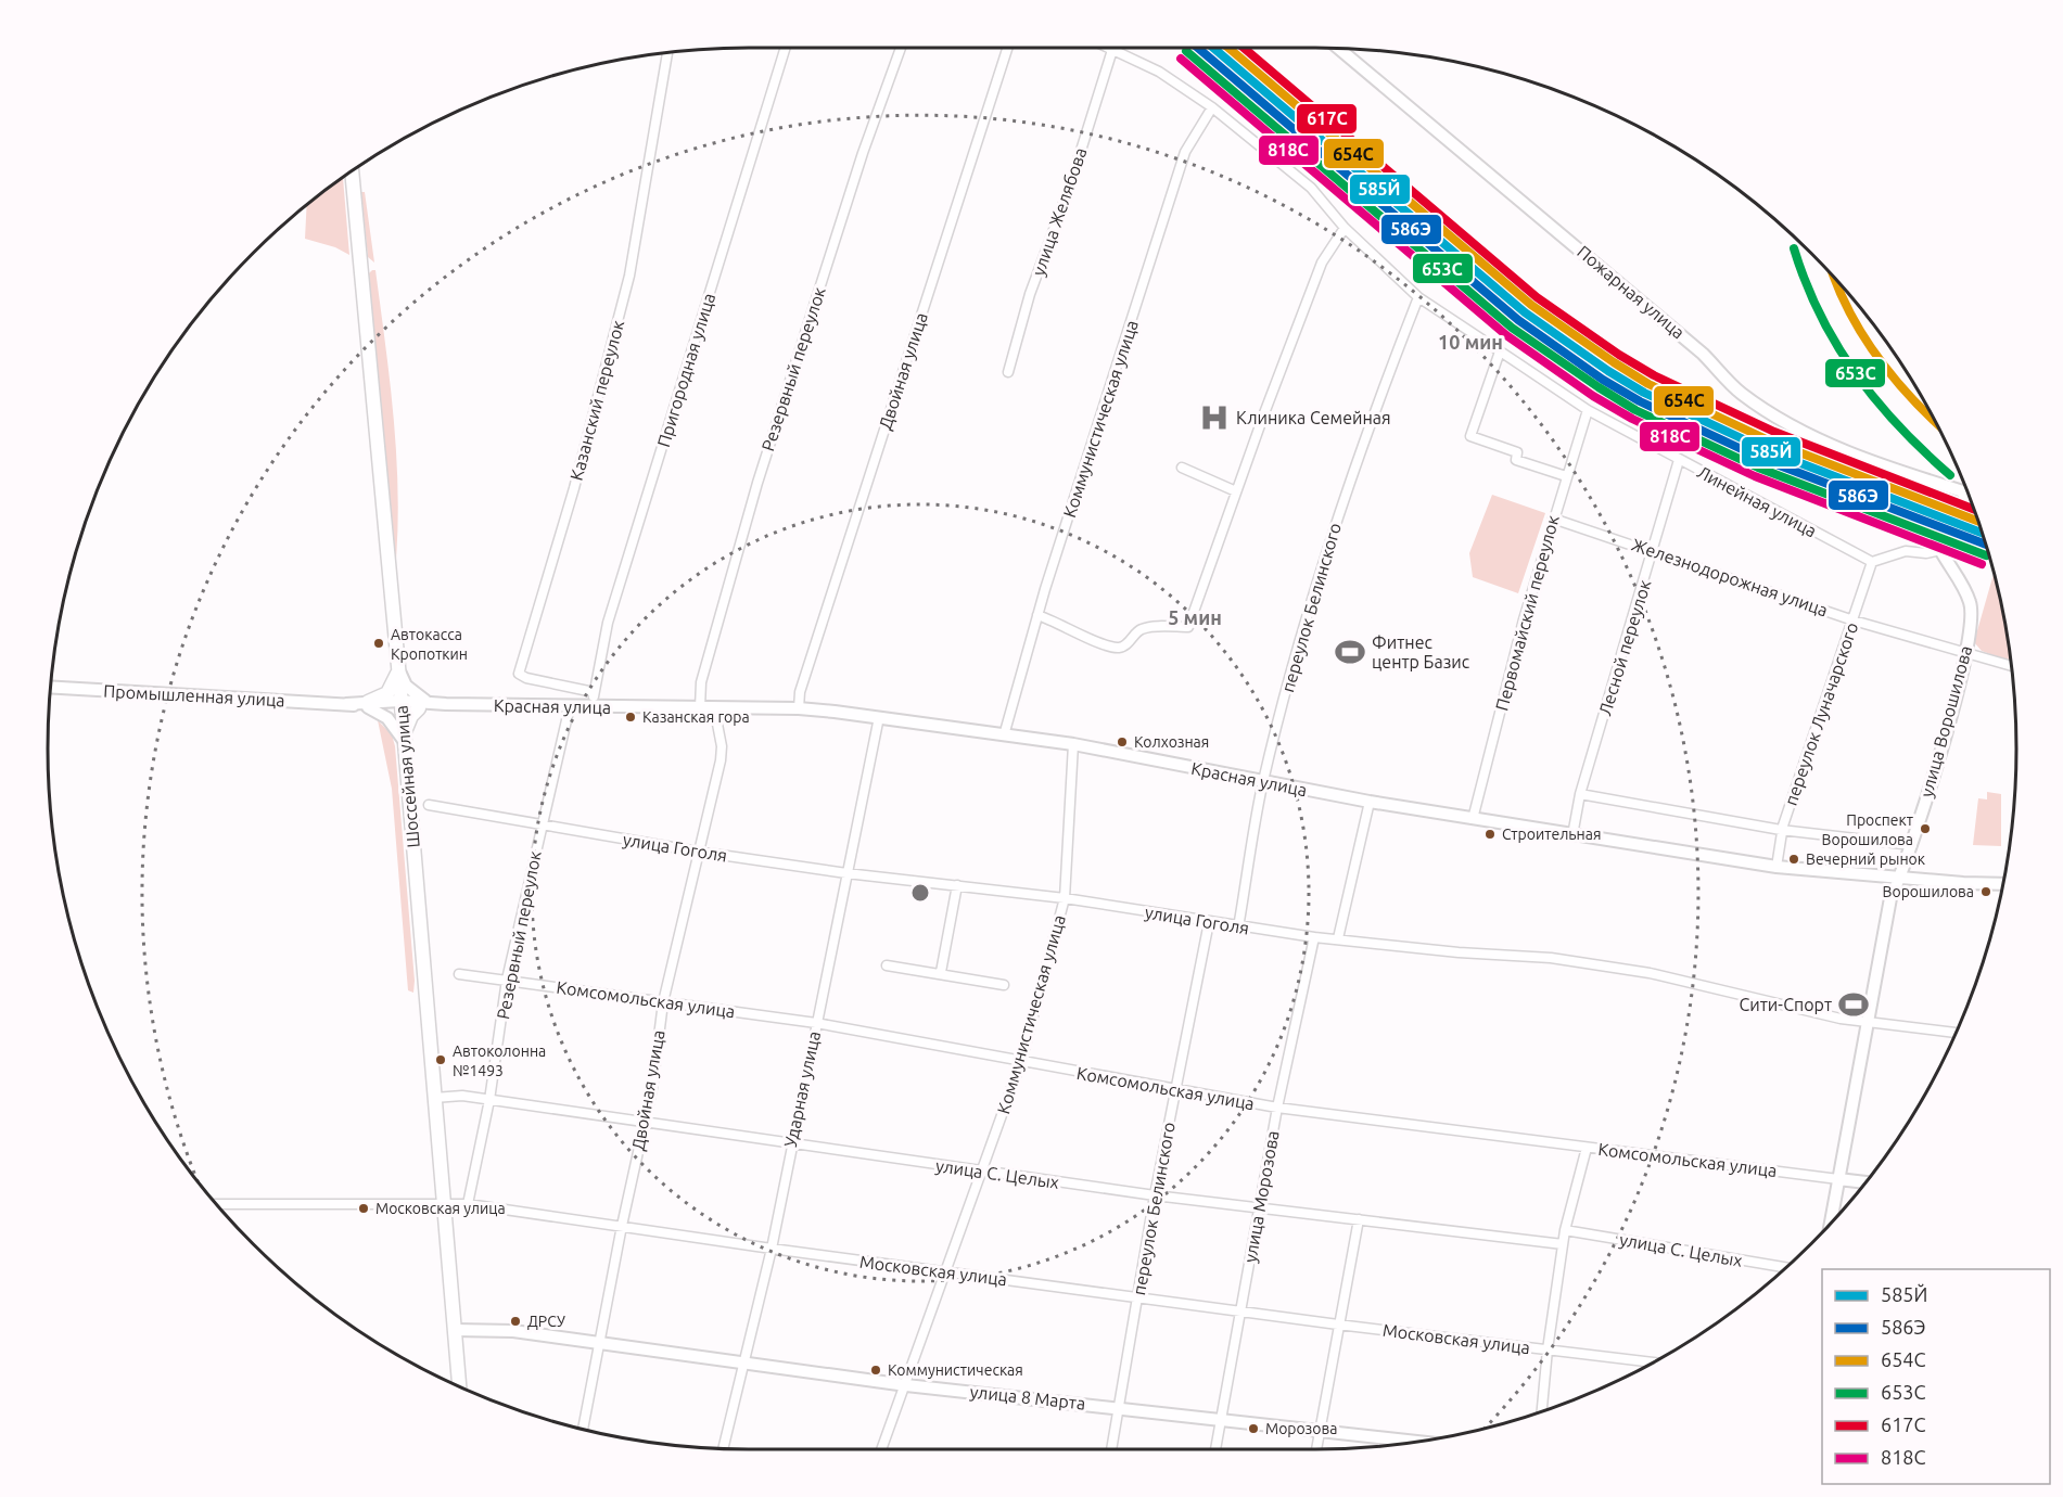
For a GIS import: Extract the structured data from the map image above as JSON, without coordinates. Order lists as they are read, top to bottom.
{
  "streets": {
    "highway": ["Шоссейная улица"],
    "main road": [
      "Пожарная улица",
      "Промышленная улица",
      "Красная улица",
      "улица Ворошилова",
      "Комсомольская улица",
      "улица 8 Марта"
    ],
    "street": [
      "улица Желябова",
      "Резервный переулок",
      "Пригородная улица",
      "Двойная улица",
      "Казанский переулок",
      "Коммунистическая улица",
      "Линейная улица",
      "Железнодорожная улица",
      "переулок Белинского",
      "Первомайский переулок",
      "Лесной переулок",
      "переулок Луначарского",
      "улица Гоголя",
      "Ударная улица",
      "улица С. Целых",
      "улица Морозова",
      "Московская улица"
    ]
  },
  "crossings": [
    ["улица Желябова", "Линейная улица"],
    ["Резервный переулок", "Красная улица"],
    ["Резервный переулок", "улица Гоголя"],
    ["Резервный переулок", "Комсомольская улица"],
    ["Резервный переулок", "улица С. Целых"],
    ["Резервный переулок", "Московская улица"],
    ["Пригородная улица", "Казанский переулок"],
    ["Пригородная улица", "Красная улица"],
    ["Двойная улица", "Красная улица"],
    ["Двойная улица", "улица Гоголя"],
    ["Двойная улица", "Комсомольская улица"],
    ["Двойная улица", "улица С. Целых"],
    ["Двойная улица", "Московская улица"],
    ["Двойная улица", "улица 8 Марта"],
    ["Коммунистическая улица", "Линейная улица"],
    ["Коммунистическая улица", "Красная улица"],
    ["Коммунистическая улица", "улица Гоголя"],
    ["Коммунистическая улица", "Комсомольская улица"],
    ["Коммунистическая улица", "улица С. Целых"],
    ["Коммунистическая улица", "Московская улица"],
    ["Коммунистическая улица", "улица 8 Марта"],
    ["Линейная улица", "переулок Белинского"],
    ["Линейная улица", "Первомайский переулок"],
    ["Линейная улица", "Лесной переулок"],
    ["Линейная улица", "переулок Луначарского"],
    ["Железнодорожная улица", "Первомайский переулок"],
    ["Железнодорожная улица", "Лесной переулок"],
    ["Железнодорожная улица", "переулок Луначарского"],
    ["Железнодорожная улица", "улица Ворошилова"],
    ["переулок Белинского", "Красная улица"],
    ["переулок Белинского", "улица Гоголя"],
    ["переулок Белинского", "Комсомольская улица"],
    ["переулок Белинского", "улица С. Целых"],
    ["переулок Белинского", "Московская улица"],
    ["переулок Белинского", "улица 8 Марта"],
    ["Первомайский переулок", "Красная улица"],
    ["Лесной переулок", "Красная улица"],
    ["Промышленная улица", "Красная улица"],
    ["Красная улица", "переулок Луначарского"],
    ["Красная улица", "улица Ворошилова"],
    ["Красная улица", "Шоссейная улица"],
    ["Красная улица", "Ударная улица"],
    ["улица Ворошилова", "улица Гоголя"],
    ["улица Ворошилова", "Комсомольская улица"],
    ["Шоссейная улица", "улица С. Целых"],
    ["Шоссейная улица", "Московская улица"],
    ["Шоссейная улица", "улица 8 Марта"],
    ["улица Гоголя", "Ударная улица"],
    ["улица Гоголя", "улица Морозова"],
    ["Комсомольская улица", "Ударная улица"],
    ["Комсомольская улица", "улица Морозова"],
    ["Ударная улица", "улица С. Целых"],
    ["Ударная улица", "Московская улица"],
    ["Ударная улица", "улица 8 Марта"],
    ["улица С. Целых", "улица Морозова"],
    ["улица Морозова", "Московская улица"],
    ["улица Морозова", "улица 8 Марта"]
  ],
  "places": {
    "hospital": ["Клиника Семейная"],
    "other": [
      "Автокасса Кропоткин",
      "Казанская гора",
      "Колхозная",
      "Проспект Ворошилова",
      "Строительная",
      "Вечерний рынок",
      "Ворошилова",
      "Автоколонна №1493",
      "Московская улица",
      "ДРСУ",
      "Коммунистическая",
      "Морозова"
    ],
    "sports": ["Фитнес центр Базис", "Сити-Спорт"]
  },
  "lines": [
    "transit line 585Й",
    "transit line 586Э",
    "transit line 654С",
    "transit line 617C",
    "transit line 653С",
    "transit line 818С"
  ],
  "legend": [
    "585Й",
    "586Э",
    "654С",
    "653С",
    "617C",
    "818С"
  ],
  "rings": ["10 мин", "5 мин"]
}
